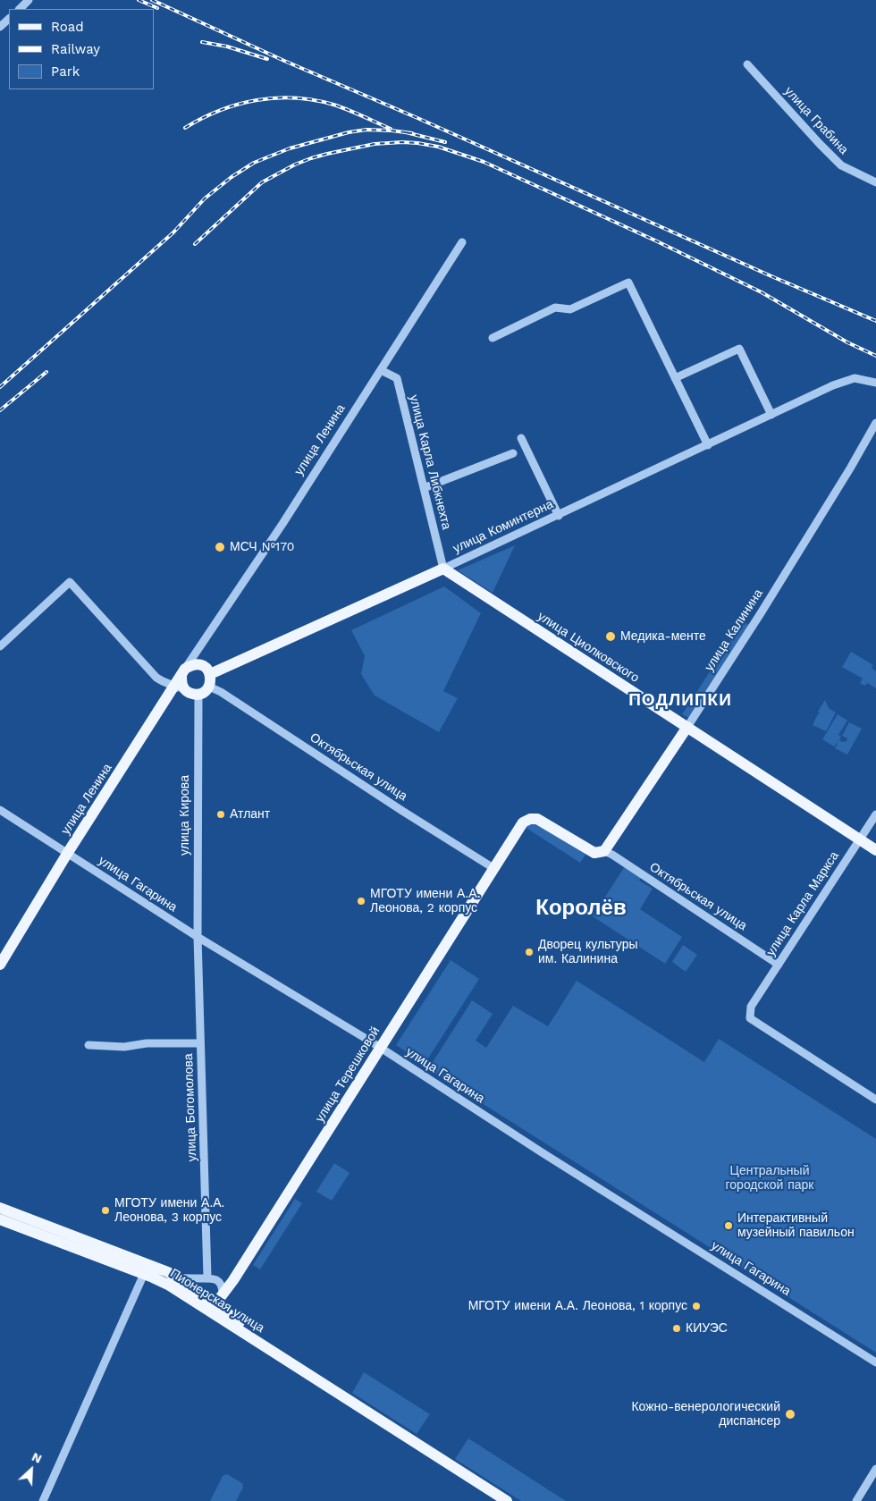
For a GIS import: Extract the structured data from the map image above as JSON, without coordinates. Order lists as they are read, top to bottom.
{
  "streets": {
    "main road": [
      "улица Ленина",
      "улица Коминтерна",
      "улица Калинина",
      "улица Циолковского",
      "улица Терешковой",
      "Пионерская улица"
    ],
    "street": [
      "улица Грабина",
      "улица Карла Либкнехта",
      "Октябрьская улица",
      "улица Кирова",
      "улица Гагарина",
      "улица Карла Маркса",
      "улица Богомолова"
    ]
  },
  "crossings": [
    ["улица Ленина", "улица Карла Либкнехта"],
    ["улица Ленина", "улица Коминтерна"],
    ["улица Ленина", "Октябрьская улица"],
    ["улица Ленина", "улица Кирова"],
    ["улица Ленина", "улица Гагарина"],
    ["улица Карла Либкнехта", "улица Коминтерна"],
    ["улица Карла Либкнехта", "улица Циолковского"],
    ["улица Коминтерна", "улица Циолковского"],
    ["улица Коминтерна", "Октябрьская улица"],
    ["улица Коминтерна", "улица Кирова"],
    ["улица Калинина", "улица Циолковского"],
    ["улица Калинина", "Октябрьская улица"],
    ["улица Калинина", "улица Терешковой"],
    ["улица Циолковского", "улица Карла Маркса"],
    ["Октябрьская улица", "улица Кирова"],
    ["Октябрьская улица", "улица Карла Маркса"],
    ["Октябрьская улица", "улица Терешковой"],
    ["улица Кирова", "улица Гагарина"],
    ["улица Кирова", "улица Богомолова"],
    ["улица Гагарина", "улица Терешковой"],
    ["улица Гагарина", "улица Богомолова"],
    ["улица Терешковой", "Пионерская улица"]
  ],
  "districts": ["ПОДЛИПКИ", "Королёв"],
  "parks": ["Центральный городской парк"],
  "places": [
    "МСЧ №170",
    "Медика-менте",
    "Атлант",
    "МГОТУ имени А.А. Леонова, 2 корпус",
    "Дворец культуры им. Калинина",
    "МГОТУ имени А.А. Леонова, 3 корпус",
    "Интерактивный музейный павильон",
    "МГОТУ имени А.А. Леонова, 1 корпус",
    "КИУЭС",
    "Кожно-венерологический диспансер"
  ],
  "legend": ["Road", "Railway", "Park"],
  "north": "top right"
}
